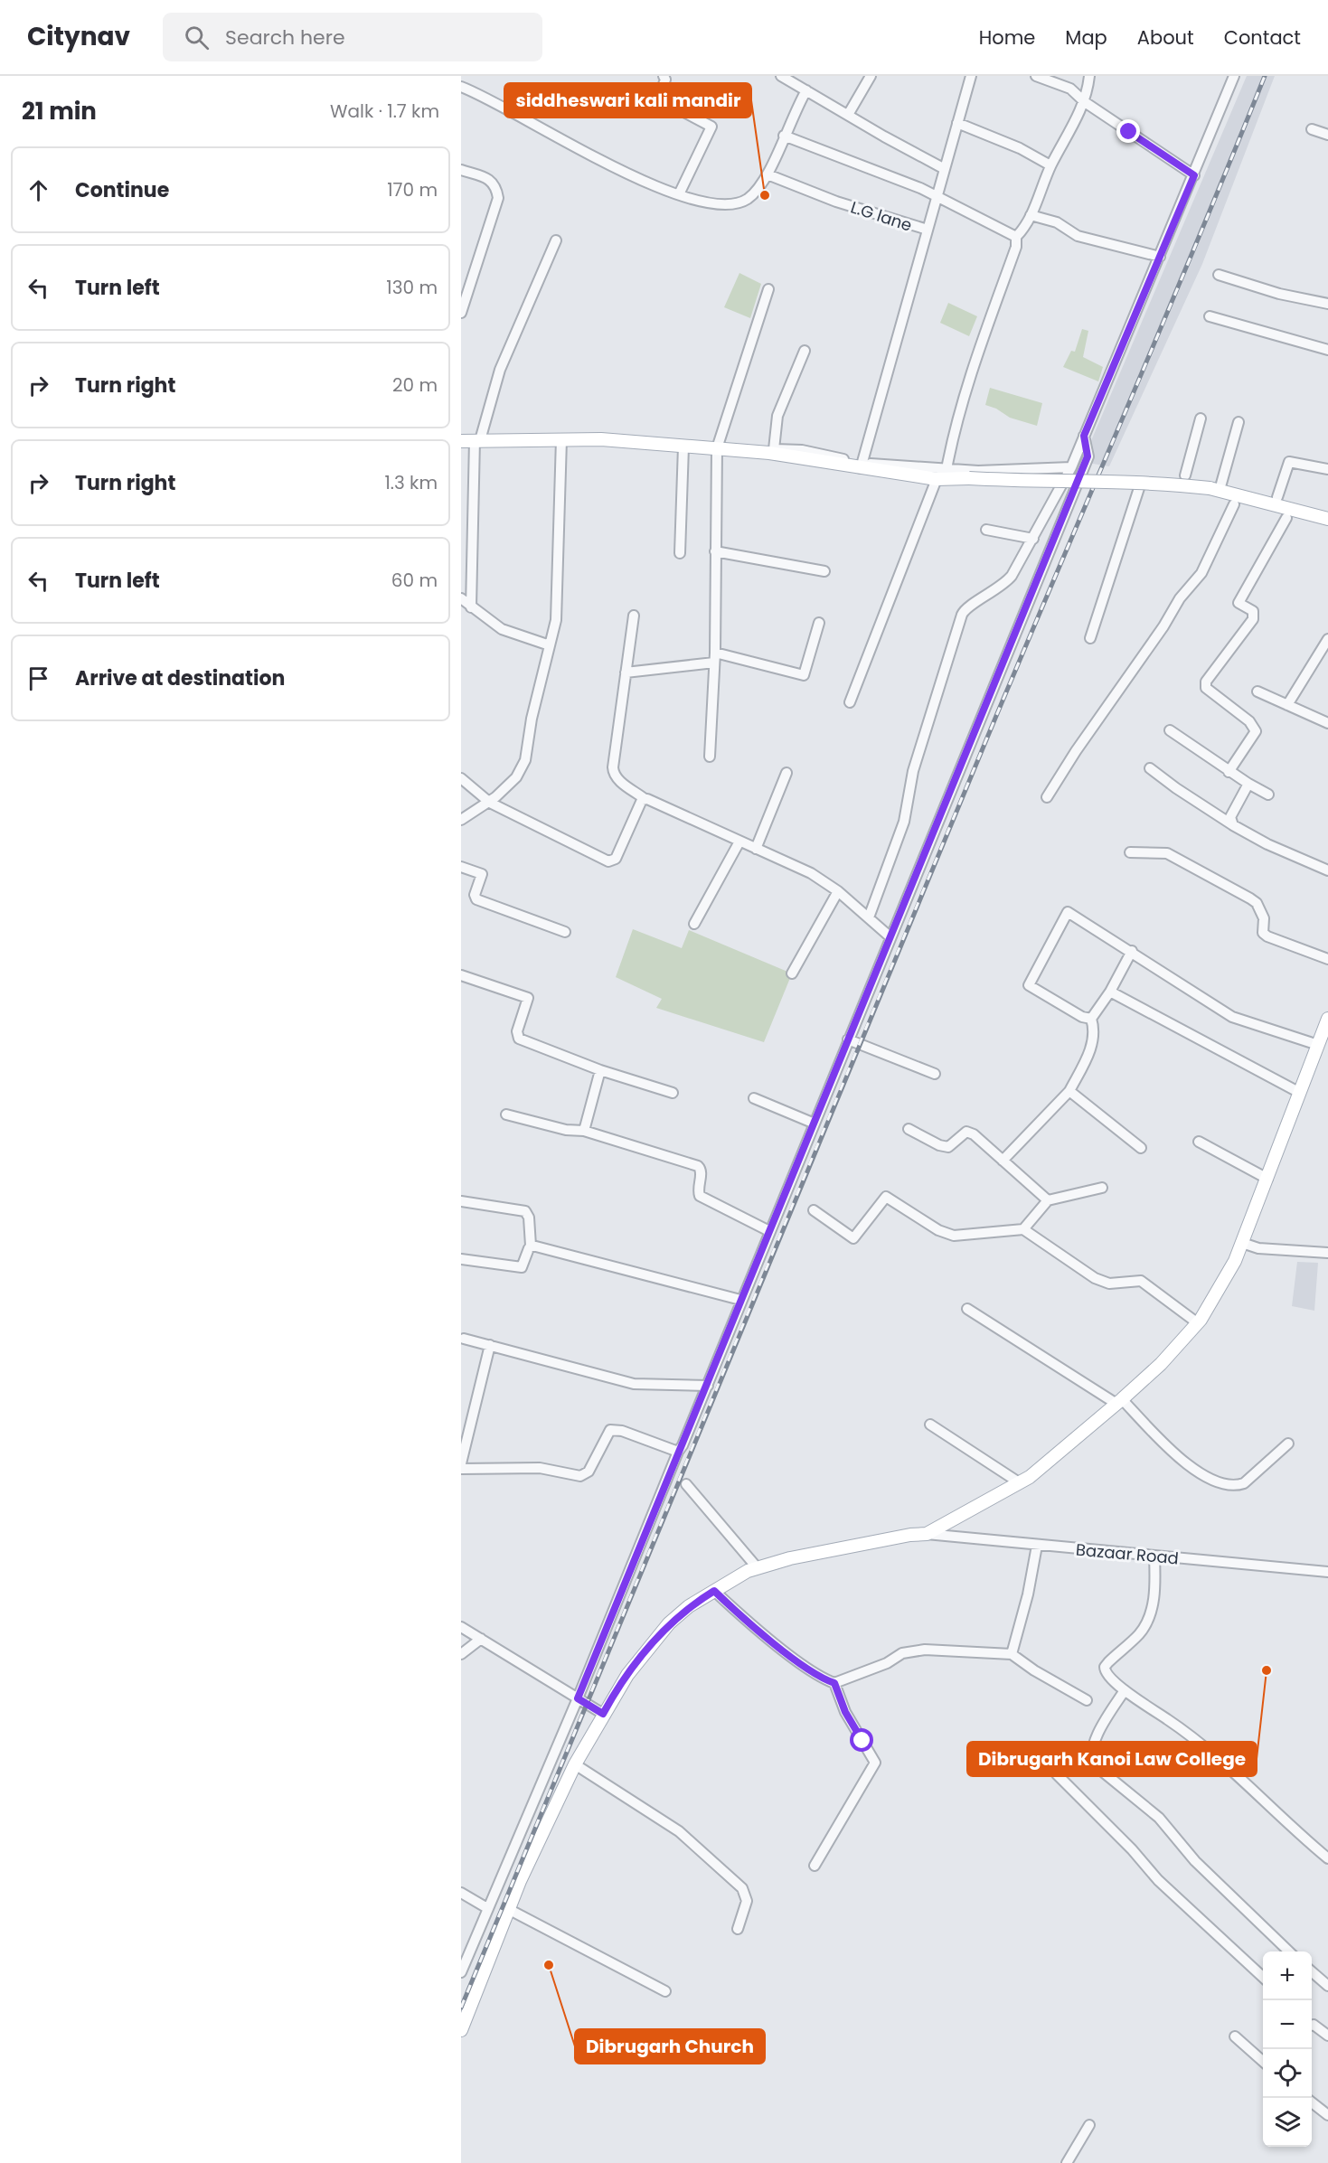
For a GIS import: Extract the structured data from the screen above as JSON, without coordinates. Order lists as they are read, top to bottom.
{
  "streets": {
    "street": ["L.G lane", "Bazaar Road"]
  },
  "places": ["siddheswari kali mandir", "Dibrugarh Kanoi Law College", "Dibrugarh Church"],
  "page": {
    "header": "Citynav",
    "search": "Search here",
    "nav": [
      "Home",
      "Map",
      "About",
      "Contact"
    ],
    "heading": ["21 min", "Walk · 1.7 km"],
    "list": [
      ["Continue", "170 m"],
      ["Turn left", "130 m"],
      ["Turn right", "20 m"],
      ["Turn right", "1.3 km"],
      ["Turn left", "60 m"],
      "Arrive at destination"
    ],
    "map_buttons": ["+", "−"]
  }
}
